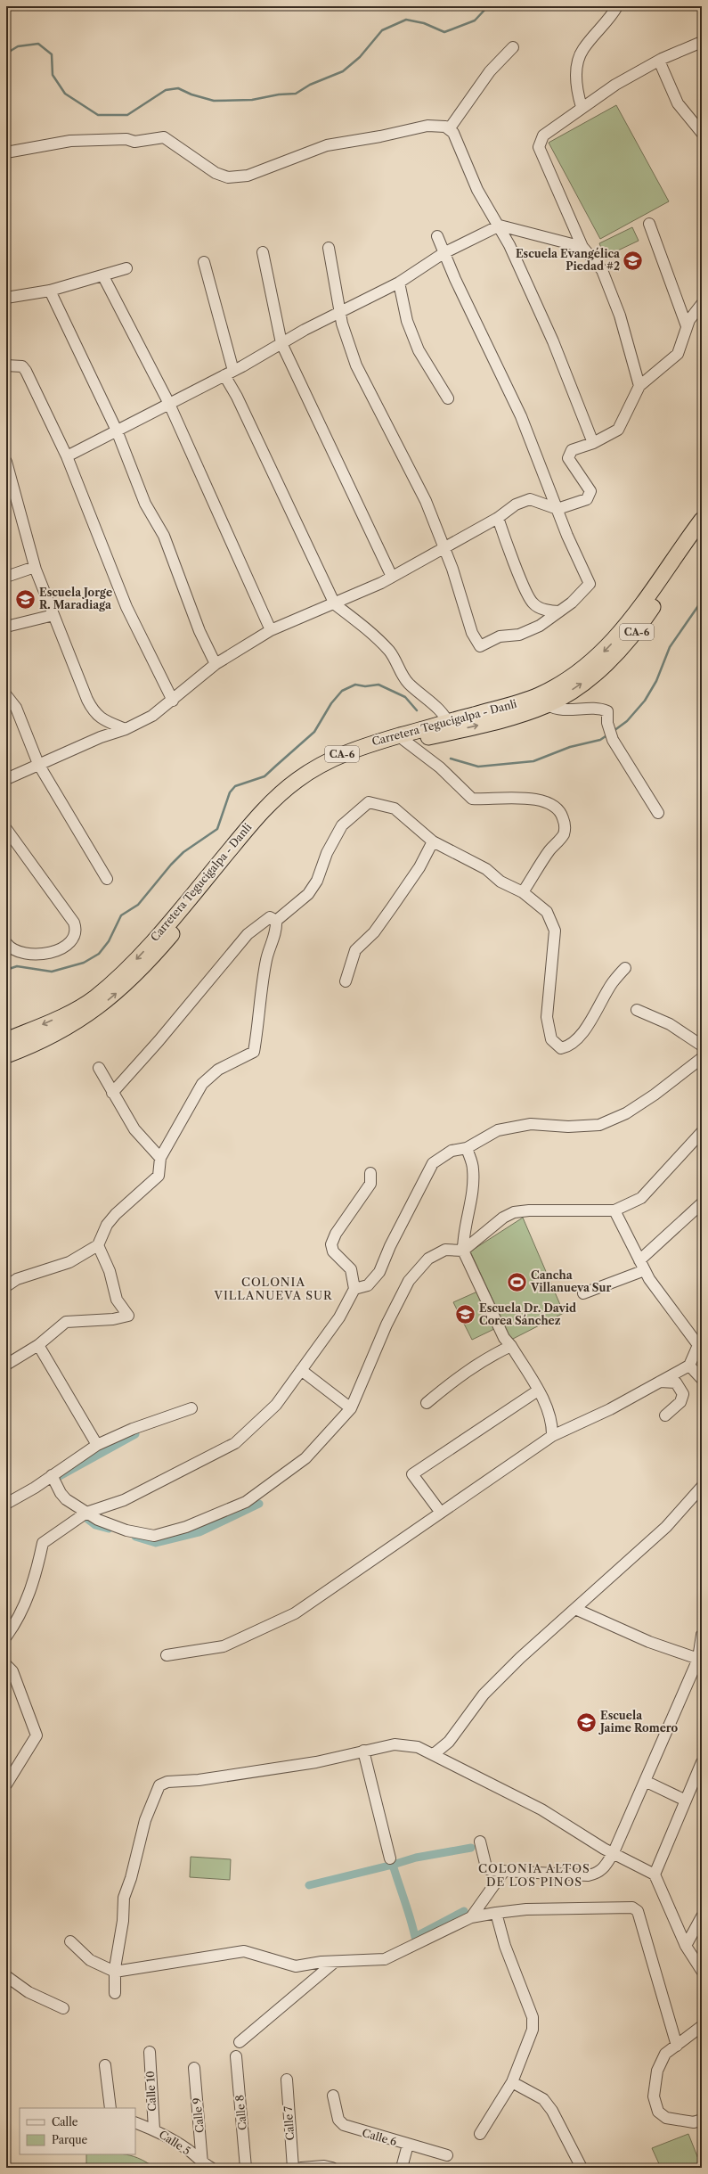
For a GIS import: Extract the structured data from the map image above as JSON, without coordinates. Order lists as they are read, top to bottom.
{
  "streets": {
    "highway": ["CA-6", "Carretera Tegucigalpa - Danli"],
    "street": [
      "Calle 10",
      "Calle 8",
      "Calle 9",
      "Calle 7",
      "Calle 6",
      "Calle 5"
    ]
  },
  "crossings": [
    ["Calle 10", "Calle 5"],
    ["Calle 9", "Calle 5"]
  ],
  "districts": ["COLONIA VILLANUEVA SUR", "COLONIA ALTOS DE LOS PINOS"],
  "places": {
    "school or university": [
      "Escuela Evangélica Piedad #2",
      "Escuela Jorge R. Maradiaga",
      "Escuela Dr. David Corea Sánchez",
      "Escuela Jaime Romero"
    ],
    "sports": ["Cancha Villanueva Sur"]
  },
  "legend": ["Calle", "Parque"]
}
